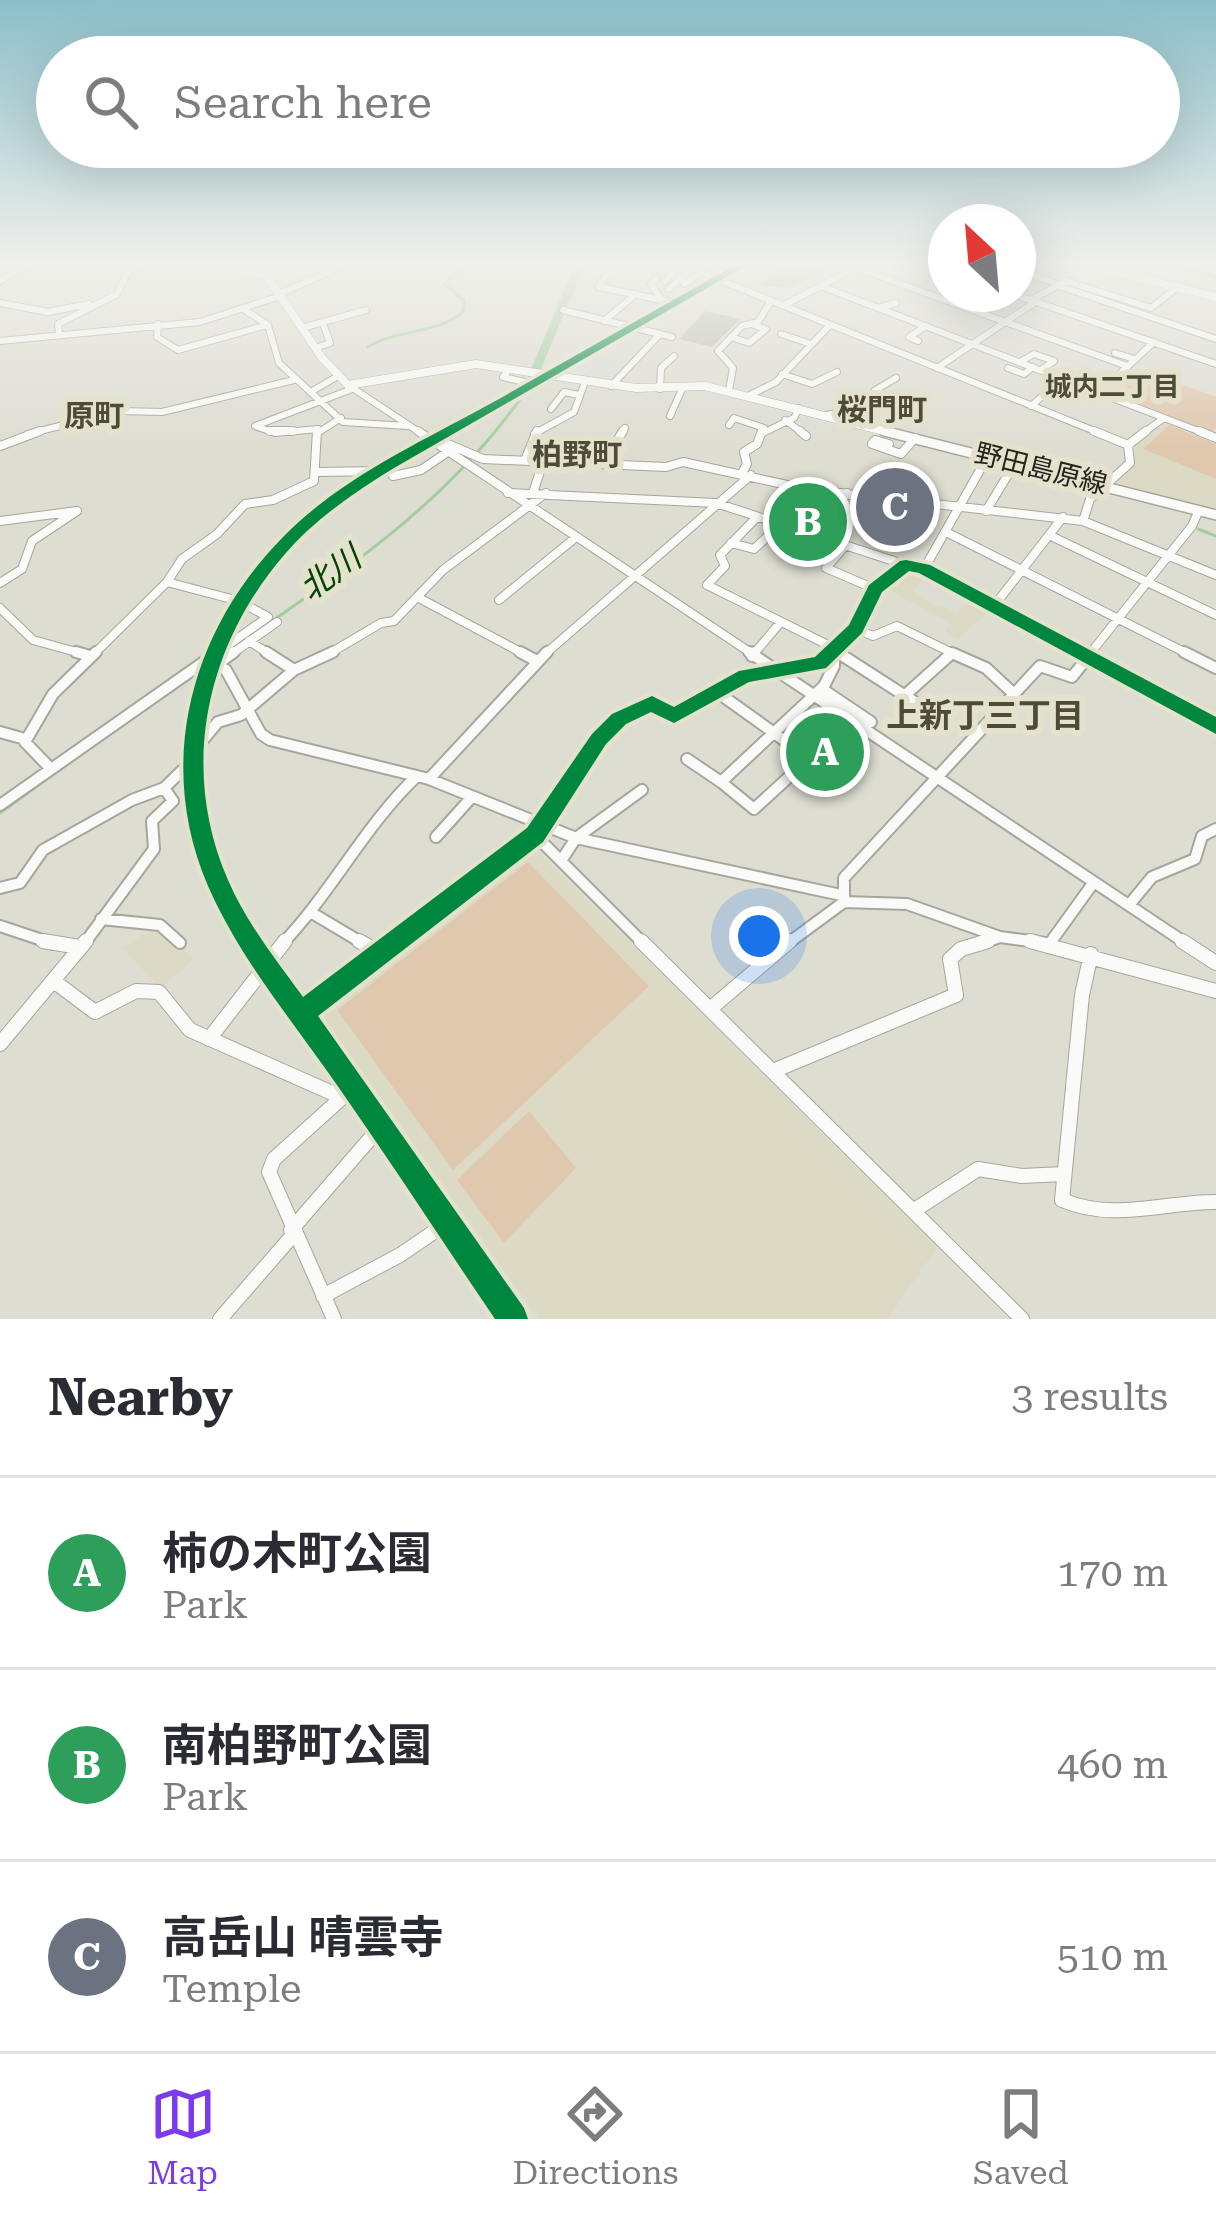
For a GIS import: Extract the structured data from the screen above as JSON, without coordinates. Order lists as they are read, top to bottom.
{
  "streets": {
    "main road": ["野田島原線"]
  },
  "districts": [
    "城内二丁目",
    "桜門町",
    "原町",
    "柏野町",
    "上新丁三丁目"
  ],
  "water": ["北川"],
  "north": "top left",
  "page": {
    "search": "Search here",
    "pins": ["C", "B", "A"],
    "heading": ["Nearby", "3 results"],
    "list": [
      {
        "mark": "A",
        "name": "柿の木町公園",
        "note": "Park",
        "value": "170 m"
      },
      {
        "mark": "B",
        "name": "南柏野町公園",
        "note": "Park",
        "value": "460 m"
      },
      {
        "mark": "C",
        "name": "高岳山 晴雲寺",
        "note": "Temple",
        "value": "510 m"
      }
    ],
    "nav": ["Map", "Directions", "Saved"]
  }
}
